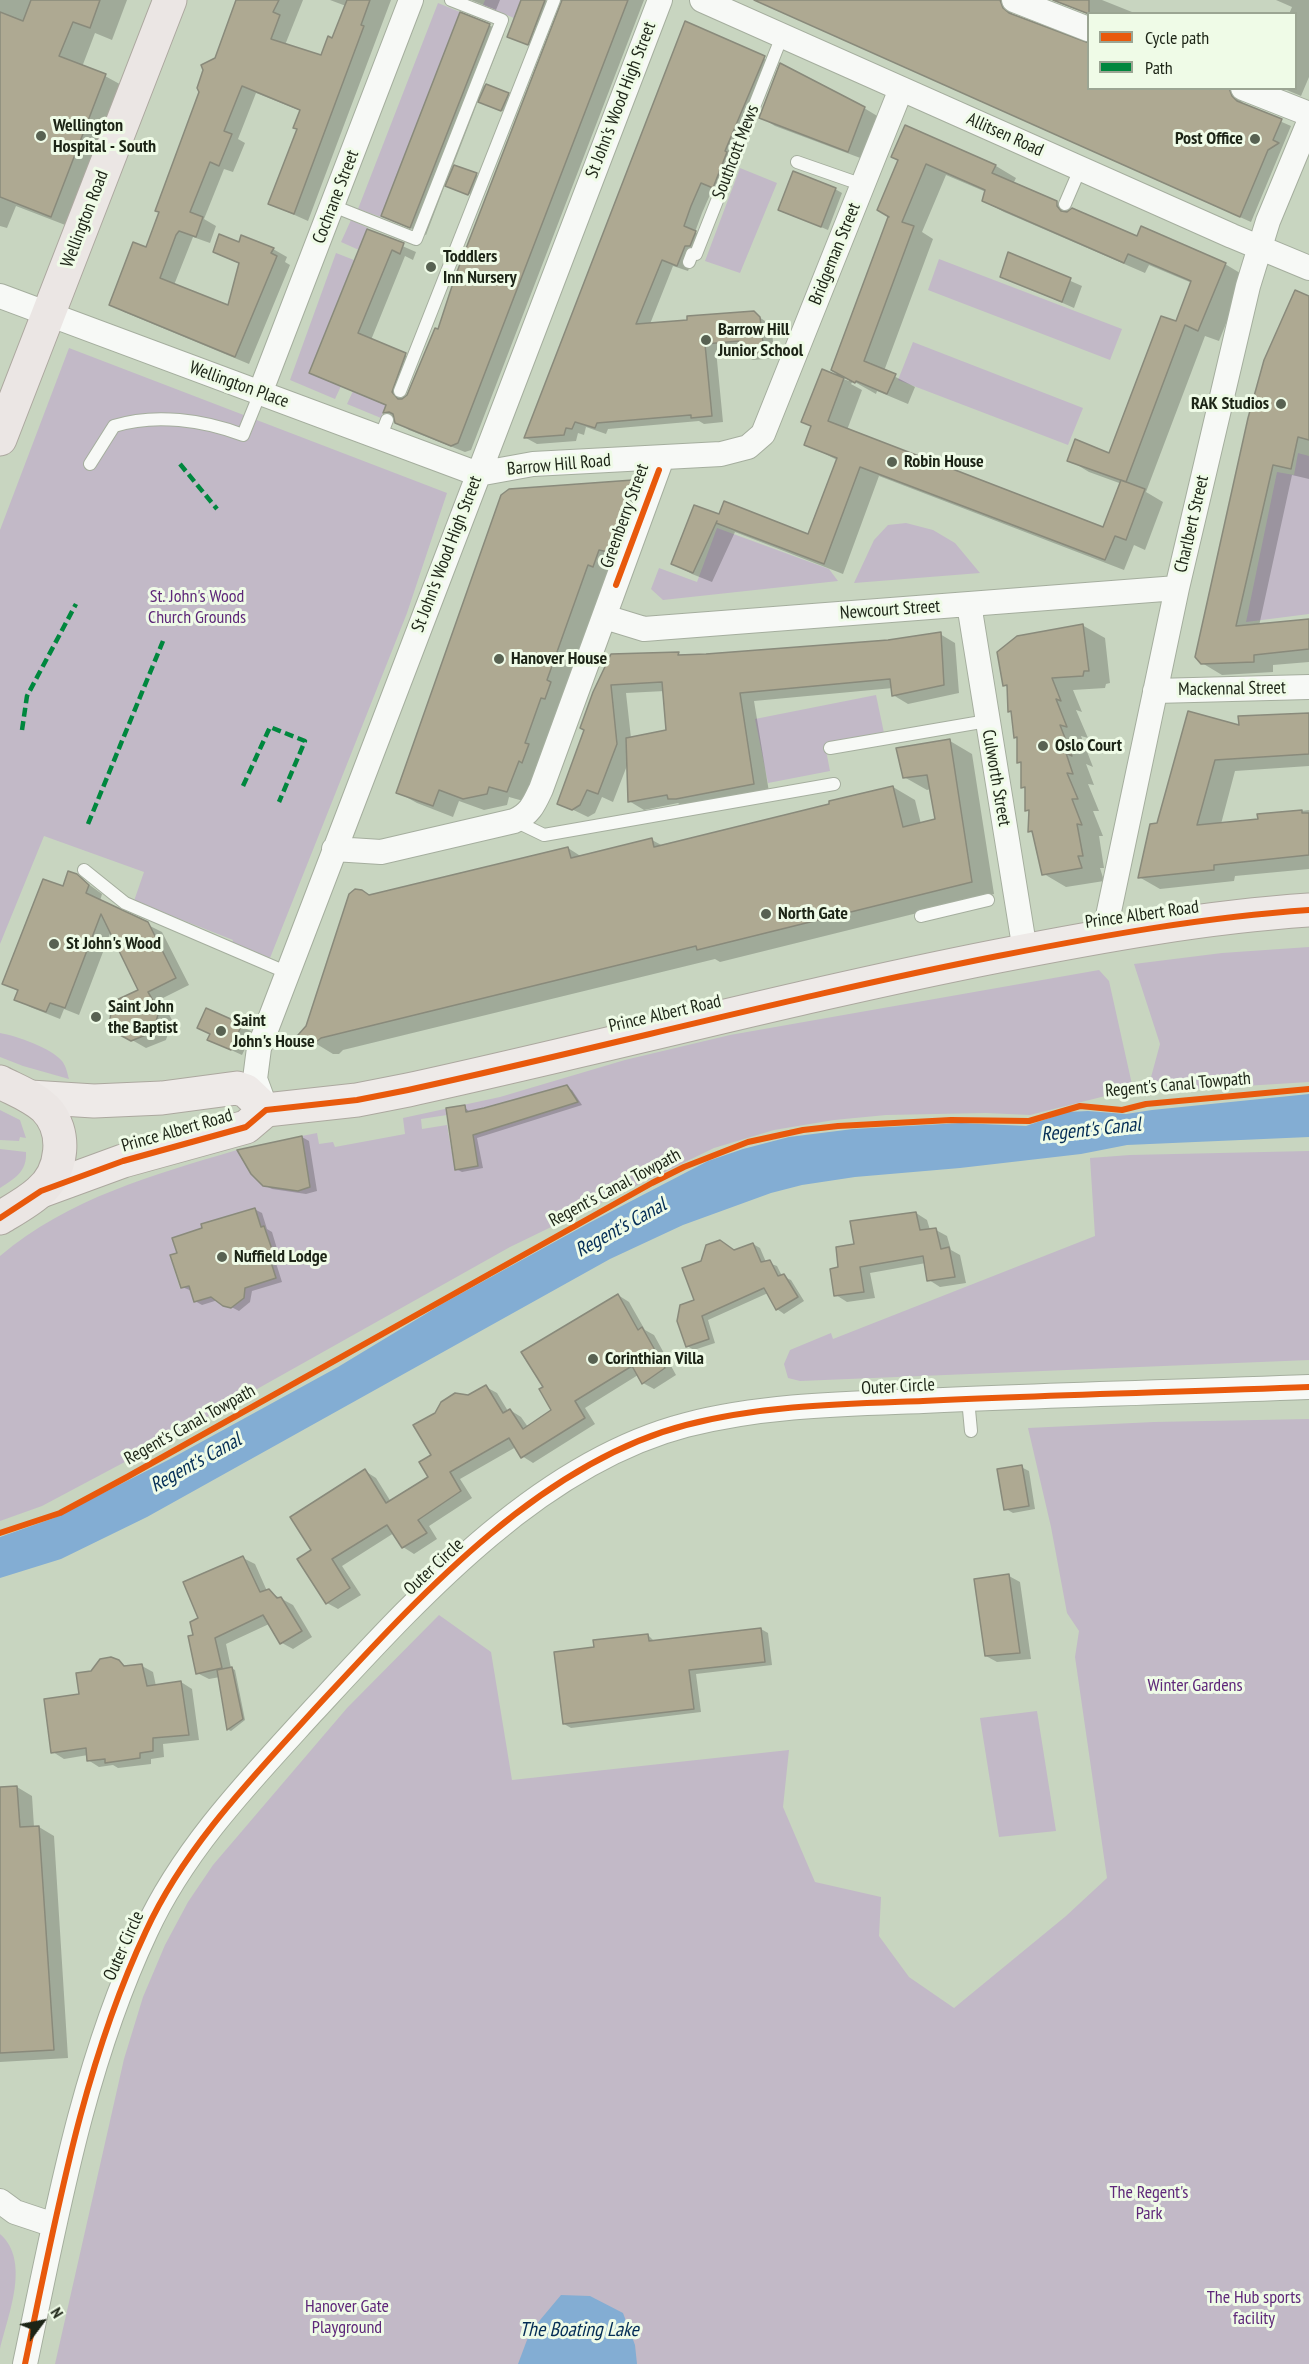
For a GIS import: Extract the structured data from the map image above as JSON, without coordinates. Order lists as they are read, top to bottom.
{
  "streets": {
    "highway": ["Wellington Road"],
    "main road": ["Prince Albert Road"],
    "street": [
      "St John's Wood High Street",
      "Allitsen Road",
      "Cochrane Street",
      "Bridgeman Street",
      "Wellington Place",
      "Barrow Hill Road",
      "Greenberry Street",
      "Charlbert Street",
      "Newcourt Street",
      "Mackennal Street",
      "Culworth Street",
      "Outer Circle"
    ],
    "lane": ["Southcott Mews"],
    "cycle path": ["Regent's Canal Towpath"]
  },
  "crossings": [
    ["St John's Wood High Street", "Wellington Place"],
    ["St John's Wood High Street", "Barrow Hill Road"],
    ["St John's Wood High Street", "Greenberry Street"],
    ["St John's Wood High Street", "Prince Albert Road"],
    ["Allitsen Road", "Southcott Mews"],
    ["Allitsen Road", "Bridgeman Street"],
    ["Allitsen Road", "Charlbert Street"],
    ["Cochrane Street", "Wellington Place"],
    ["Wellington Road", "Wellington Place"],
    ["Bridgeman Street", "Barrow Hill Road"],
    ["Wellington Place", "Barrow Hill Road"],
    ["Barrow Hill Road", "Greenberry Street"],
    ["Greenberry Street", "Newcourt Street"],
    ["Charlbert Street", "Newcourt Street"],
    ["Charlbert Street", "Mackennal Street"],
    ["Charlbert Street", "Prince Albert Road"],
    ["Newcourt Street", "Culworth Street"],
    ["Culworth Street", "Prince Albert Road"]
  ],
  "water": ["Regent's Canal", "The Boating Lake"],
  "parks": [
    "St. John's Wood Church Grounds",
    "Winter Gardens",
    "The Regent's Park",
    "The Hub sports facility",
    "Hanover Gate Playground"
  ],
  "places": [
    "Wellington Hospital - South",
    "Post Office",
    "Toddlers Inn Nursery",
    "Barrow Hill Junior School",
    "RAK Studios",
    "Robin House",
    "Hanover House",
    "Oslo Court",
    "North Gate",
    "St John's Wood",
    "Saint John the Baptist",
    "Saint John's House",
    "Nuffield Lodge",
    "Corinthian Villa"
  ],
  "legend": ["Cycle path", "Path"],
  "north": "top right"
}
